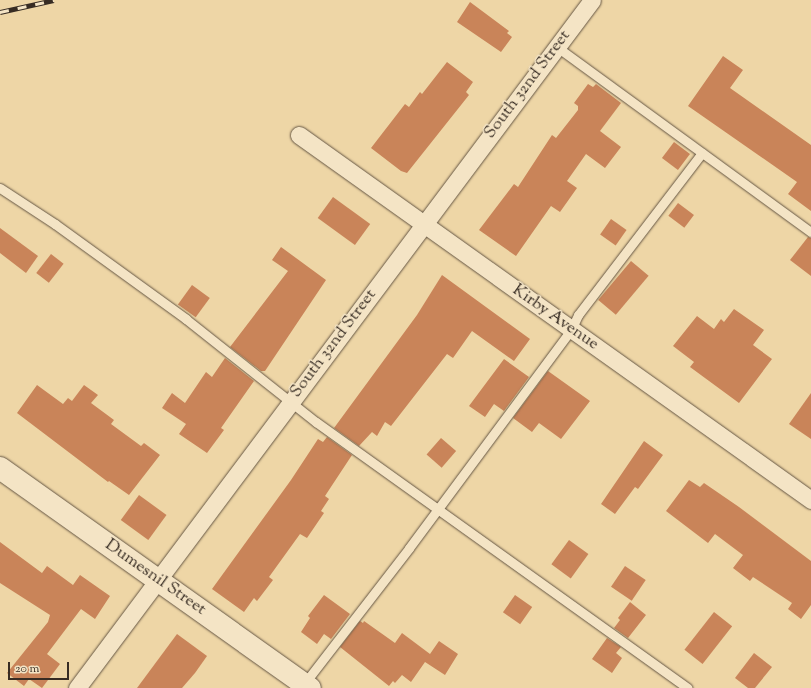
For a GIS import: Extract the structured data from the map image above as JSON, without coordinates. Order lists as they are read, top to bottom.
{
  "streets": {
    "main road": ["Dumesnil Street"],
    "street": ["South 32nd Street", "Kirby Avenue"]
  },
  "crossings": [
    ["South 32nd Street", "Kirby Avenue"],
    ["South 32nd Street", "Dumesnil Street"]
  ],
  "scale_bar": "20 m"
}
